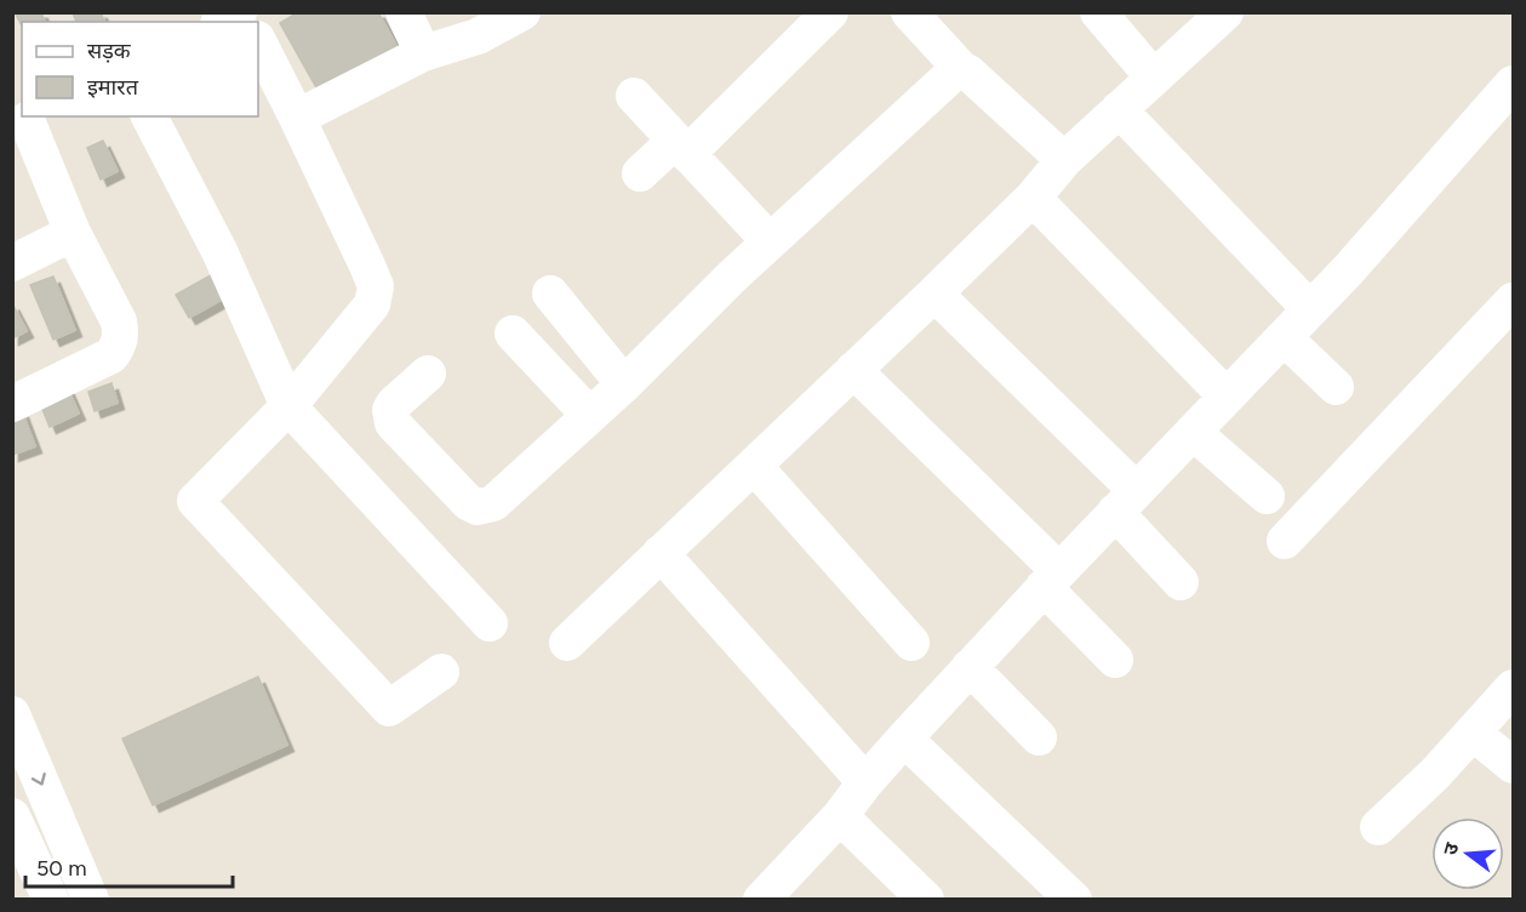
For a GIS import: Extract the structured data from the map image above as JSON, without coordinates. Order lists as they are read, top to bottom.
{
  "legend": ["सड़क", "इमारत"],
  "scale_bar": "50 m",
  "north": "left"
}
